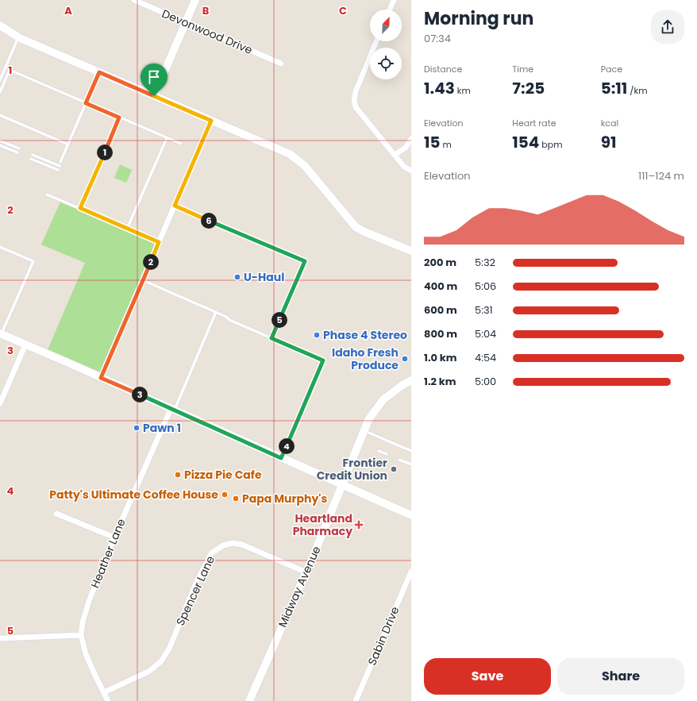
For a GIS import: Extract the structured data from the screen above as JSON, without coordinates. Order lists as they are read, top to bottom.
{
  "streets": {
    "street": [
      "Devonwood Drive",
      "Heather Lane",
      "Midway Avenue",
      "Spencer Lane",
      "Sabin Drive"
    ]
  },
  "crossings": [
    ["Heather Lane", "Spencer Lane"],
    ["Midway Avenue", "Spencer Lane"]
  ],
  "places": {
    "other": [
      "U-Haul",
      "Phase 4 Stereo",
      "Idaho Fresh Produce",
      "Pawn 1",
      "Frontier Credit Union",
      "Pizza Pie Cafe",
      "Patty's Ultimate Coffee House",
      "Papa Murphy's"
    ],
    "health": ["Heartland Pharmacy"]
  },
  "north": "top right",
  "page": {
    "heading": ["Morning run", "07:34"],
    "stats": [
      ["Distance", "1.43 km"],
      ["Time", "7:25"],
      ["Pace", "5:11 /km"],
      ["Elevation", "15 m"],
      ["Heart rate", "154 bpm"],
      ["kcal", "91"]
    ],
    "pins": [
      "1",
      "6",
      "2",
      "5",
      "3",
      "4"
    ],
    "chart": ["Elevation", "111–124 m"],
    "list": [
      {
        "name": "200 m",
        "note": "5:32"
      },
      {
        "name": "400 m",
        "note": "5:06"
      },
      {
        "name": "600 m",
        "note": "5:31"
      },
      {
        "name": "800 m",
        "note": "5:04"
      },
      {
        "name": "1.0 km",
        "note": "4:54"
      },
      {
        "name": "1.2 km",
        "note": "5:00"
      }
    ],
    "buttons": ["Save", "Share"]
  },
  "grid": {
    "columns": ["A", "B", "C"],
    "rows": [
      "1",
      "2",
      "3",
      "4",
      "5"
    ]
  }
}
